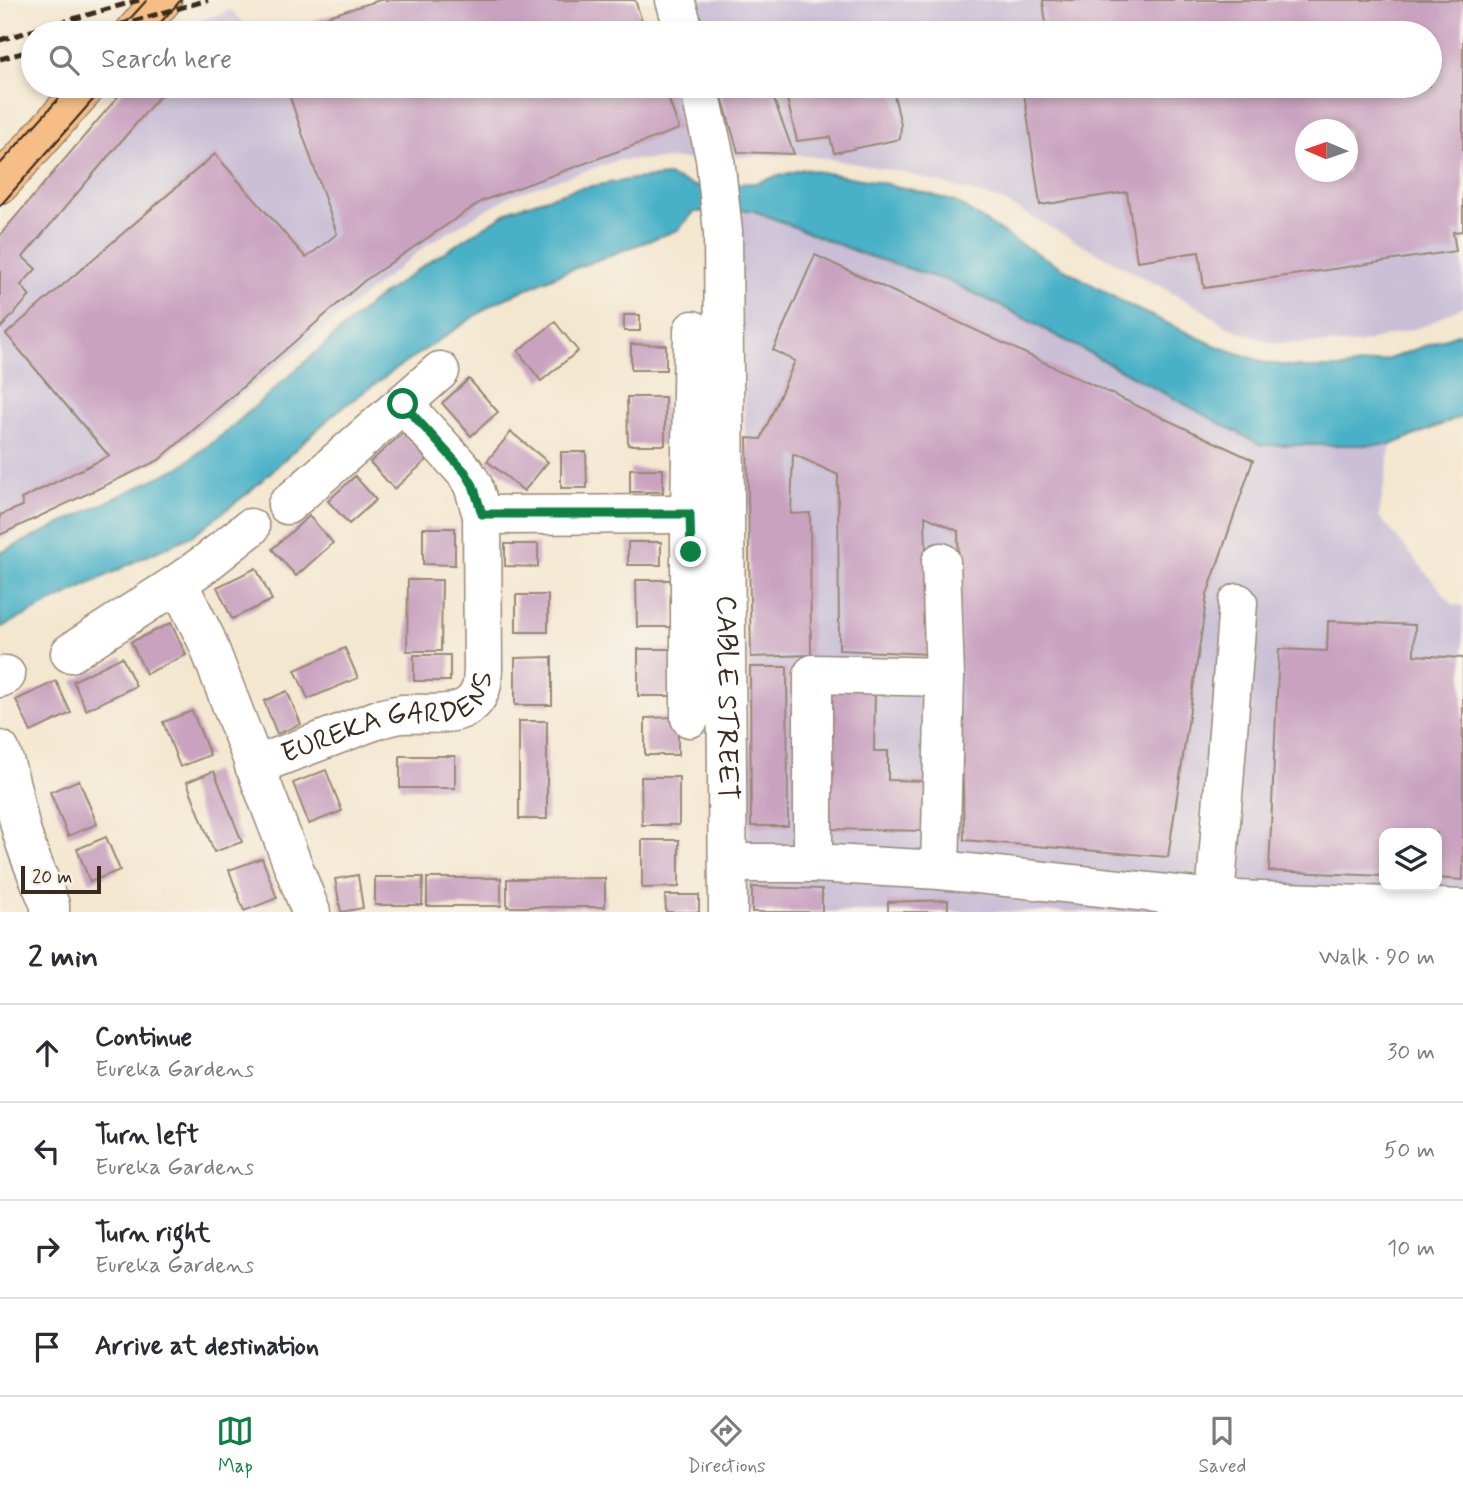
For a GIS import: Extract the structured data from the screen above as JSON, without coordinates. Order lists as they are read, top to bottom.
{
  "streets": {
    "street": ["CABLE STREET", "EUREKA GARDENS"]
  },
  "scale_bar": "20 m",
  "north": "left",
  "page": {
    "search": "Search here",
    "scale": "20 m",
    "heading": ["2 min", "Walk · 90 m"],
    "list": [
      ["Continue", "Eureka Gardens", "30 m"],
      ["Turn left", "Eureka Gardens", "50 m"],
      ["Turn right", "Eureka Gardens", "10 m"],
      "Arrive at destination"
    ],
    "nav": ["Map", "Directions", "Saved"]
  }
}
